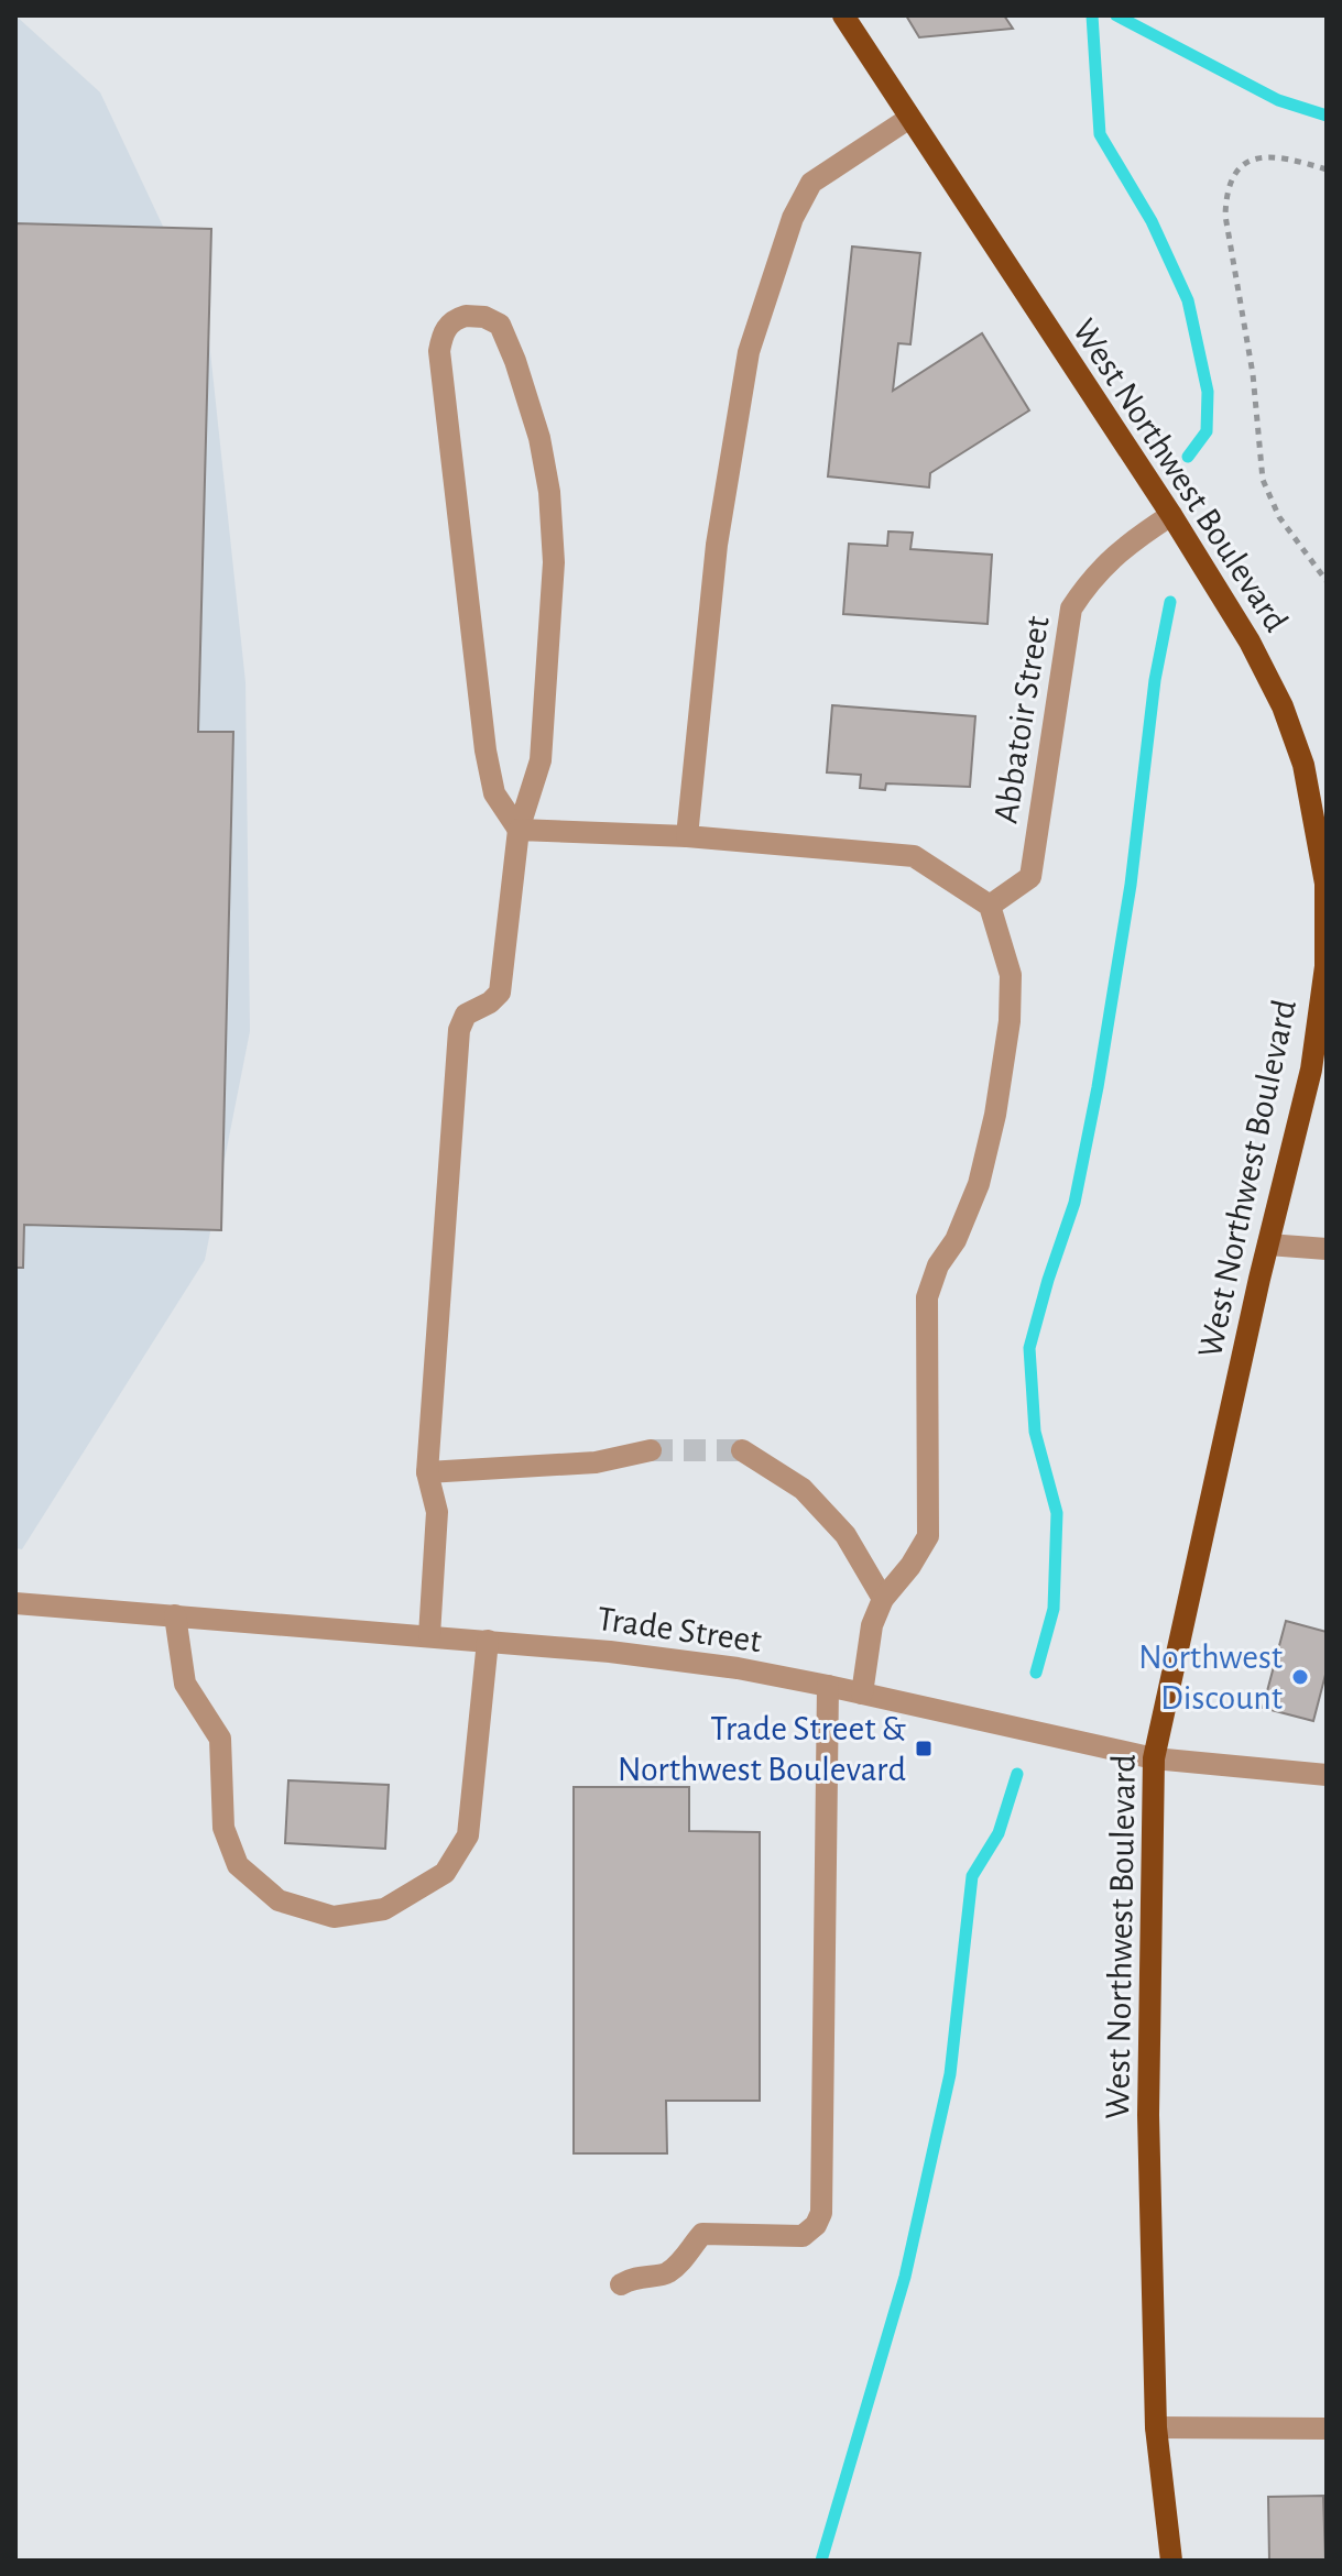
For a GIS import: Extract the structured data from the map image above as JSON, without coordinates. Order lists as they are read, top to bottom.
{
  "streets": {
    "main road": ["West Northwest Boulevard"],
    "street": ["Abbatoir Street", "Trade Street"]
  },
  "crossings": [
    ["West Northwest Boulevard", "Abbatoir Street"],
    ["West Northwest Boulevard", "Trade Street"]
  ],
  "places": {
    "other": ["Northwest Discount"],
    "transit": ["Trade Street & Northwest Boulevard"]
  }
}
